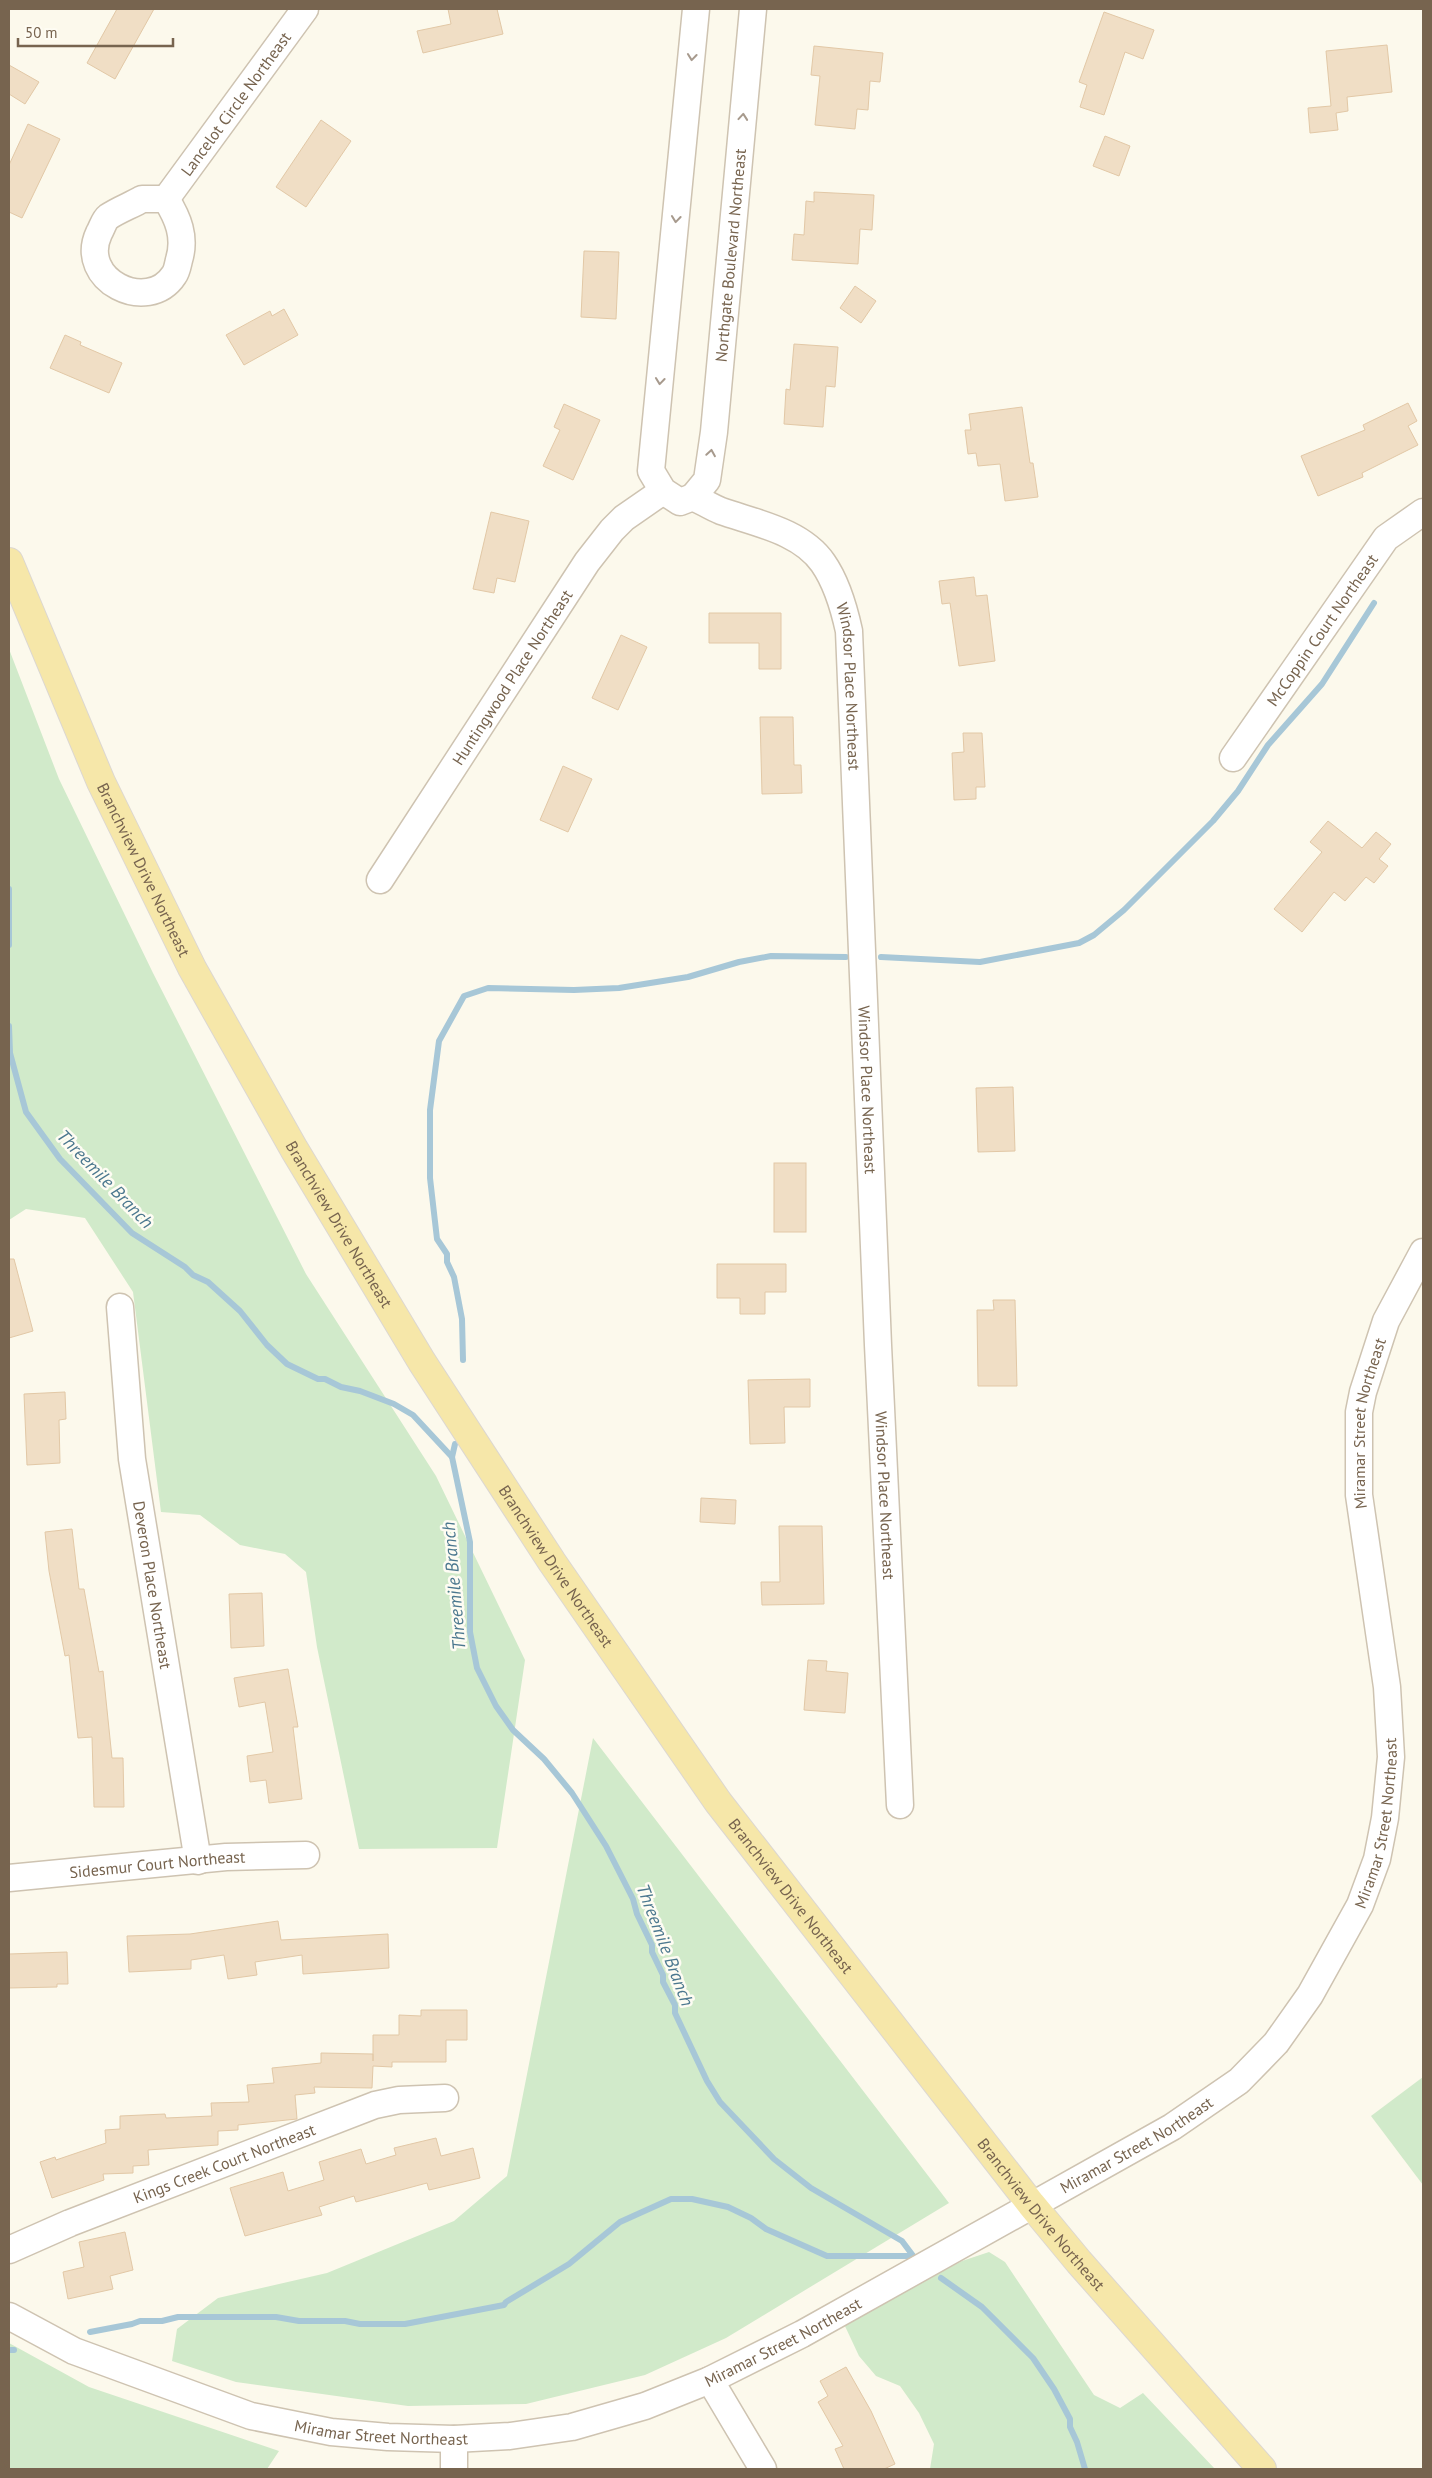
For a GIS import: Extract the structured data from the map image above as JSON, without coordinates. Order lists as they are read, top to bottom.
{
  "streets": {
    "main road": ["Branchview Drive Northeast"],
    "street": [
      "Lancelot Circle Northeast",
      "Northgate Boulevard Northeast",
      "McCoppin Court Northeast",
      "Huntingwood Place Northeast",
      "Windsor Place Northeast",
      "Miramar Street Northeast",
      "Deveron Place Northeast",
      "Sidesmur Court Northeast",
      "Kings Creek Court Northeast"
    ]
  },
  "crossings": [
    ["Northgate Boulevard Northeast", "Windsor Place Northeast"],
    ["Huntingwood Place Northeast", "Windsor Place Northeast"],
    ["Branchview Drive Northeast", "Miramar Street Northeast"],
    ["Deveron Place Northeast", "Sidesmur Court Northeast"]
  ],
  "water": ["Threemile Branch"],
  "scale_bar": "50 m"
}
